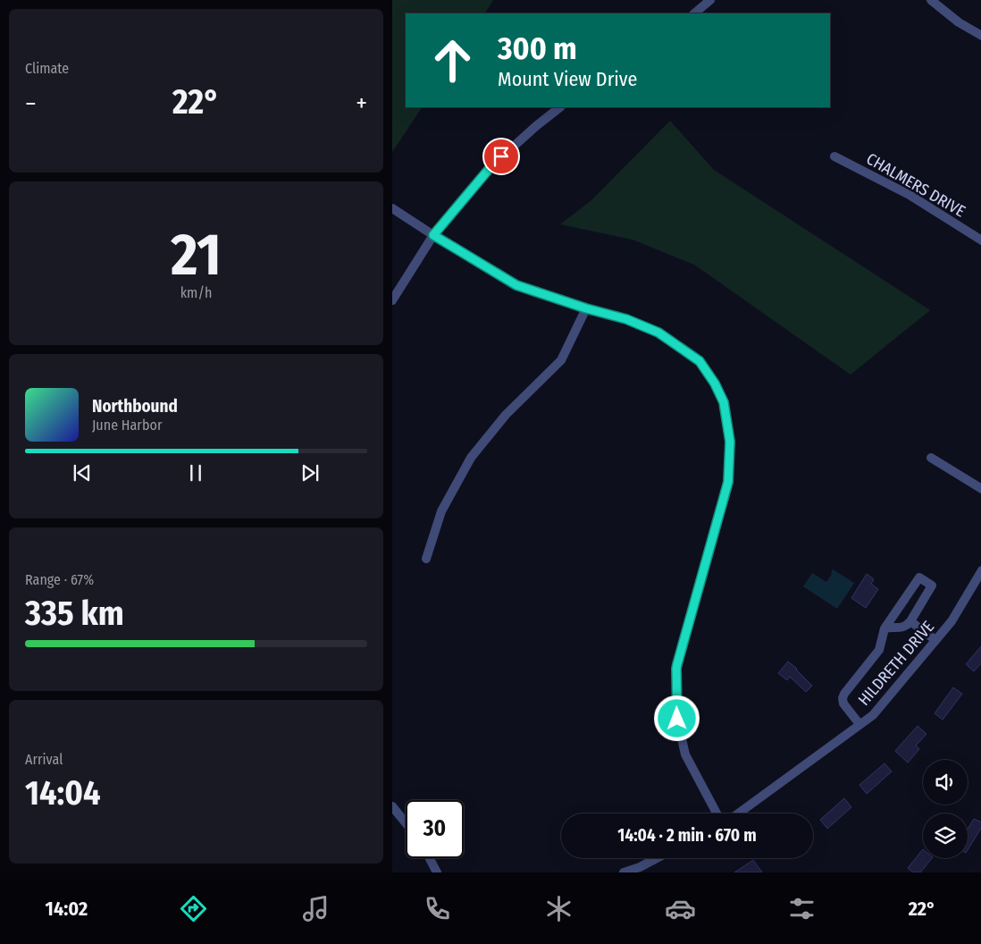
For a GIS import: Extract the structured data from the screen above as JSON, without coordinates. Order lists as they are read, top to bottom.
{
  "streets": {
    "street": ["CHALMERS DRIVE", "HILDRETH DRIVE"]
  },
  "page": {
    "tile": [
      "Climate",
      ["21", "km/h"],
      ["Range · 67%", "335 km"],
      ["Arrival", "14:04"]
    ],
    "turn": ["300 m", "Mount View Drive"],
    "heat": ["−", "22°", "+"],
    "song": ["Northbound", "June Harbor"],
    "limit": "30",
    "trip": "14:04 · 2 min · 670 m",
    "tabs": ["14:02", "22°"]
  }
}
